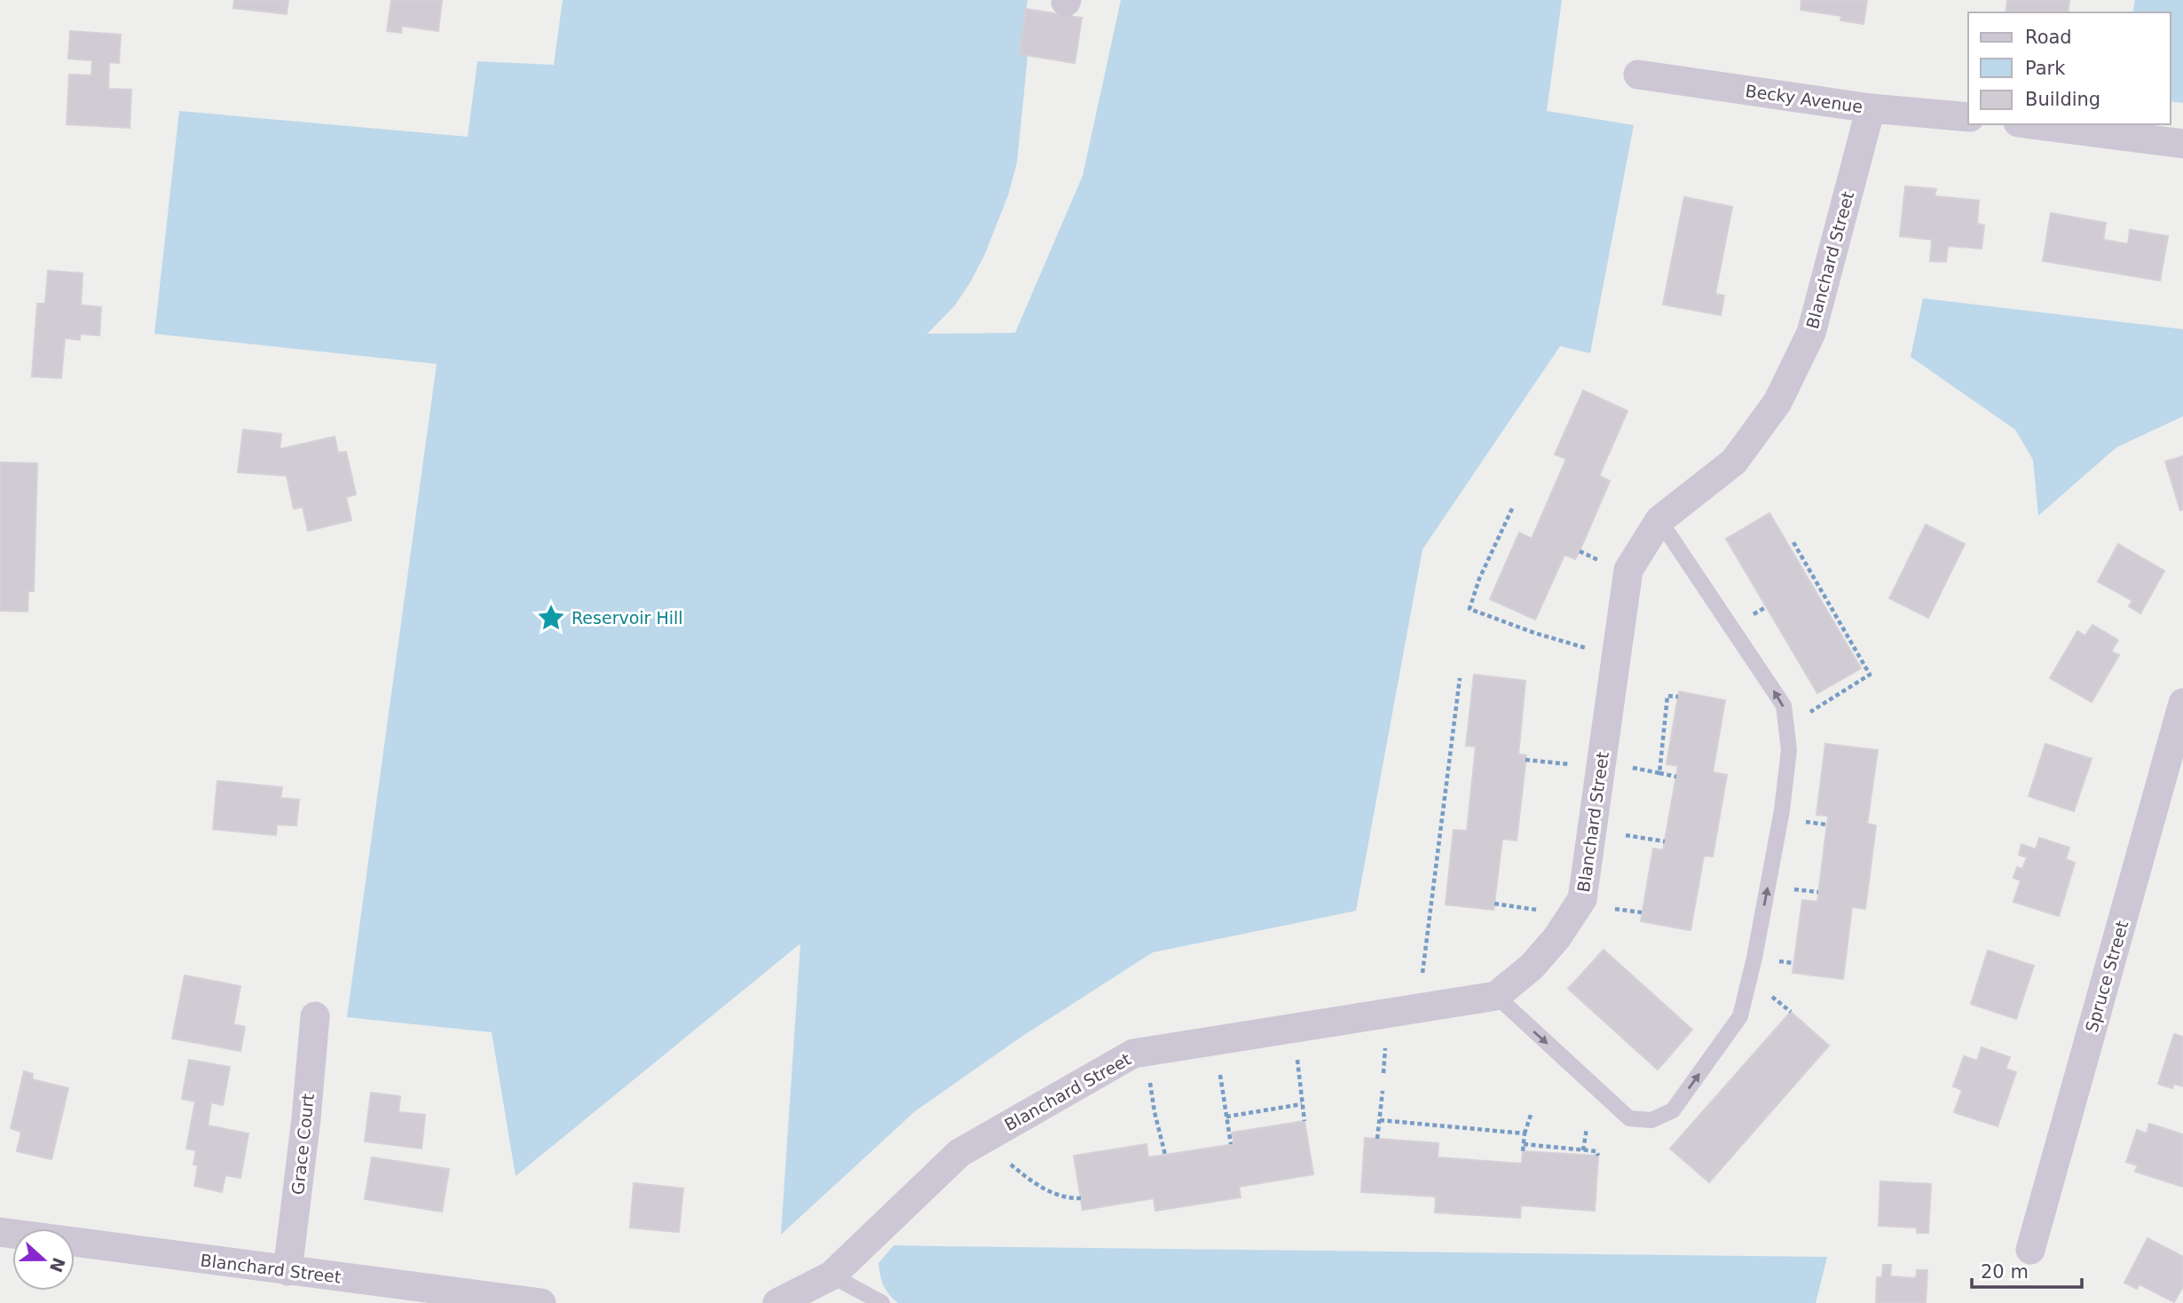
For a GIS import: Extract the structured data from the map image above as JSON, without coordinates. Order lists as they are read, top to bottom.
{
  "streets": {
    "street": [
      "Becky Avenue",
      "Blanchard Street",
      "Spruce Street",
      "Grace Court"
    ]
  },
  "crossings": [
    ["Becky Avenue", "Blanchard Street"],
    ["Blanchard Street", "Grace Court"]
  ],
  "places": {
    "place": ["Reservoir Hill"]
  },
  "legend": ["Road", "Park", "Building"],
  "scale_bar": "20 m",
  "north": "right"
}
